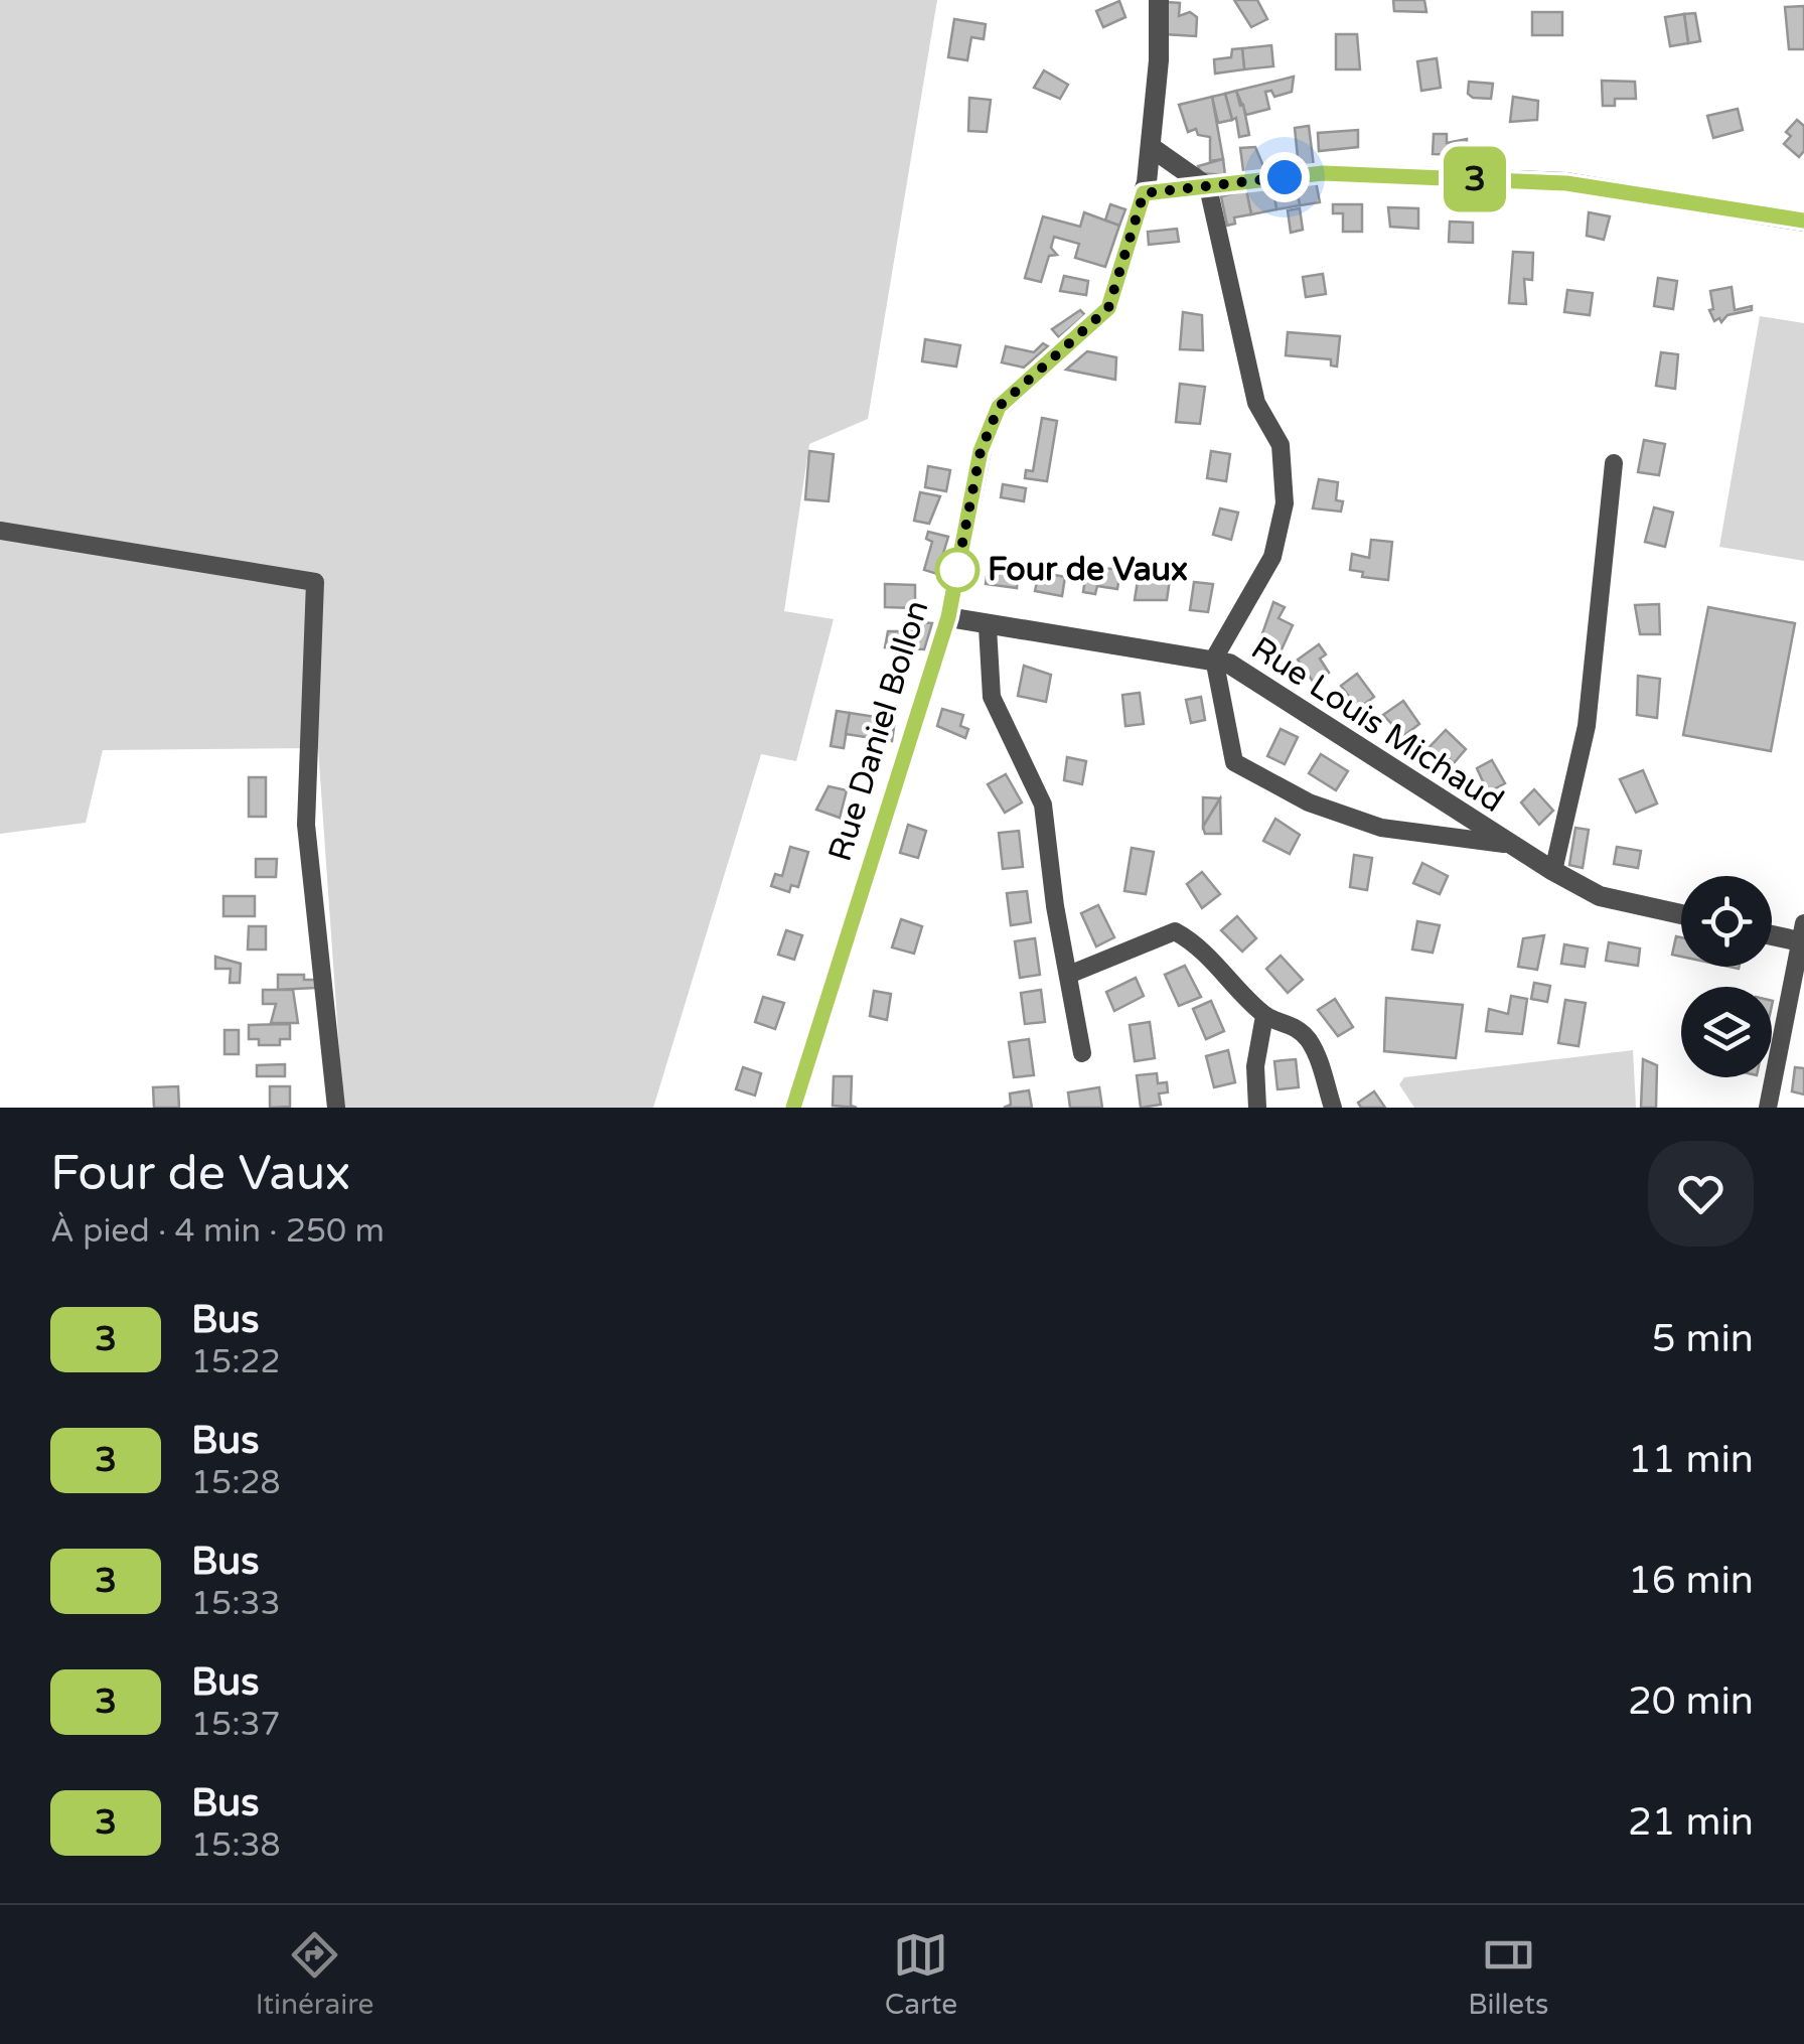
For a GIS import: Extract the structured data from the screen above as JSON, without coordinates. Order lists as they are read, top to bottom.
{
  "streets": {
    "street": ["Rue Louis Michaud", "Rue Daniel Bollon"]
  },
  "crossings": [
    ["Rue Louis Michaud", "Rue Daniel Bollon"]
  ],
  "places": ["Four de Vaux"],
  "lines": ["bus line 3"],
  "page": {
    "on_map": "3",
    "heading": ["Four de Vaux", "À pied · 4 min · 250 m"],
    "list": [
      {
        "mark": "3",
        "name": "Bus",
        "note": "15:22",
        "value": "5 min"
      },
      {
        "mark": "3",
        "name": "Bus",
        "note": "15:28",
        "value": "11 min"
      },
      {
        "mark": "3",
        "name": "Bus",
        "note": "15:33",
        "value": "16 min"
      },
      {
        "mark": "3",
        "name": "Bus",
        "note": "15:37",
        "value": "20 min"
      },
      {
        "mark": "3",
        "name": "Bus",
        "note": "15:38",
        "value": "21 min"
      }
    ],
    "tabs": ["Itinéraire", "Carte", "Billets"]
  }
}
